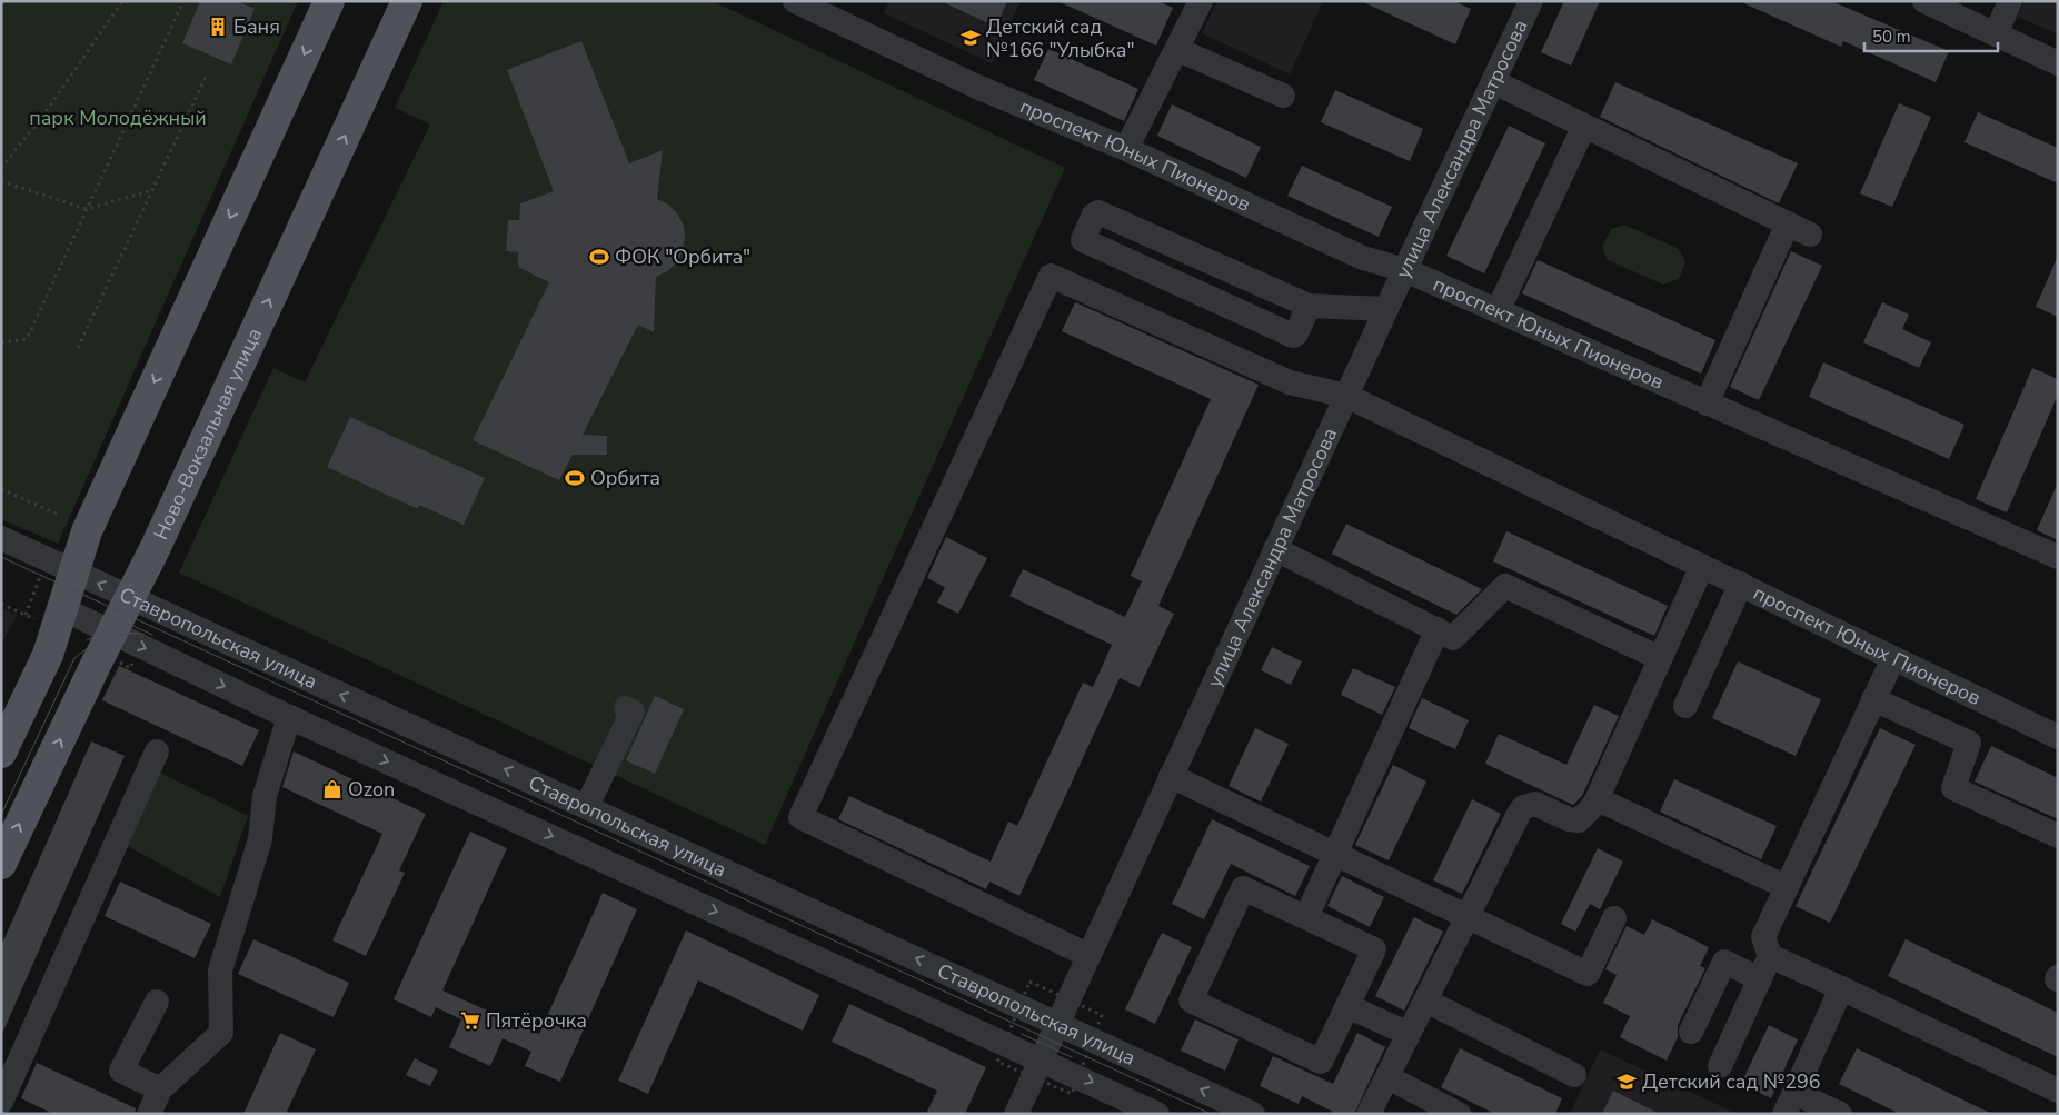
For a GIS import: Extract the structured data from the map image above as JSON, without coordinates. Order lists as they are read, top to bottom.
{
  "streets": {
    "main road": ["Ново-Вокзальная улица"],
    "street": ["улица Александра Матросова", "проспект Юных Пионеров", "Ставропольская улица"]
  },
  "crossings": [
    ["улица Александра Матросова", "проспект Юных Пионеров"],
    ["улица Александра Матросова", "Ставропольская улица"],
    ["Ново-Вокзальная улица", "Ставропольская улица"]
  ],
  "parks": ["парк Молодёжный"],
  "places": {
    "building": ["Баня"],
    "school or university": ["Детский сад №166 \"Улыбка\"", "Детский сад №296"],
    "sports": ["ФОК \"Орбита\"", "Орбита"],
    "shop": ["Ozon"],
    "supermarket": ["Пятёрочка"]
  },
  "scale_bar": "50 m"
}
